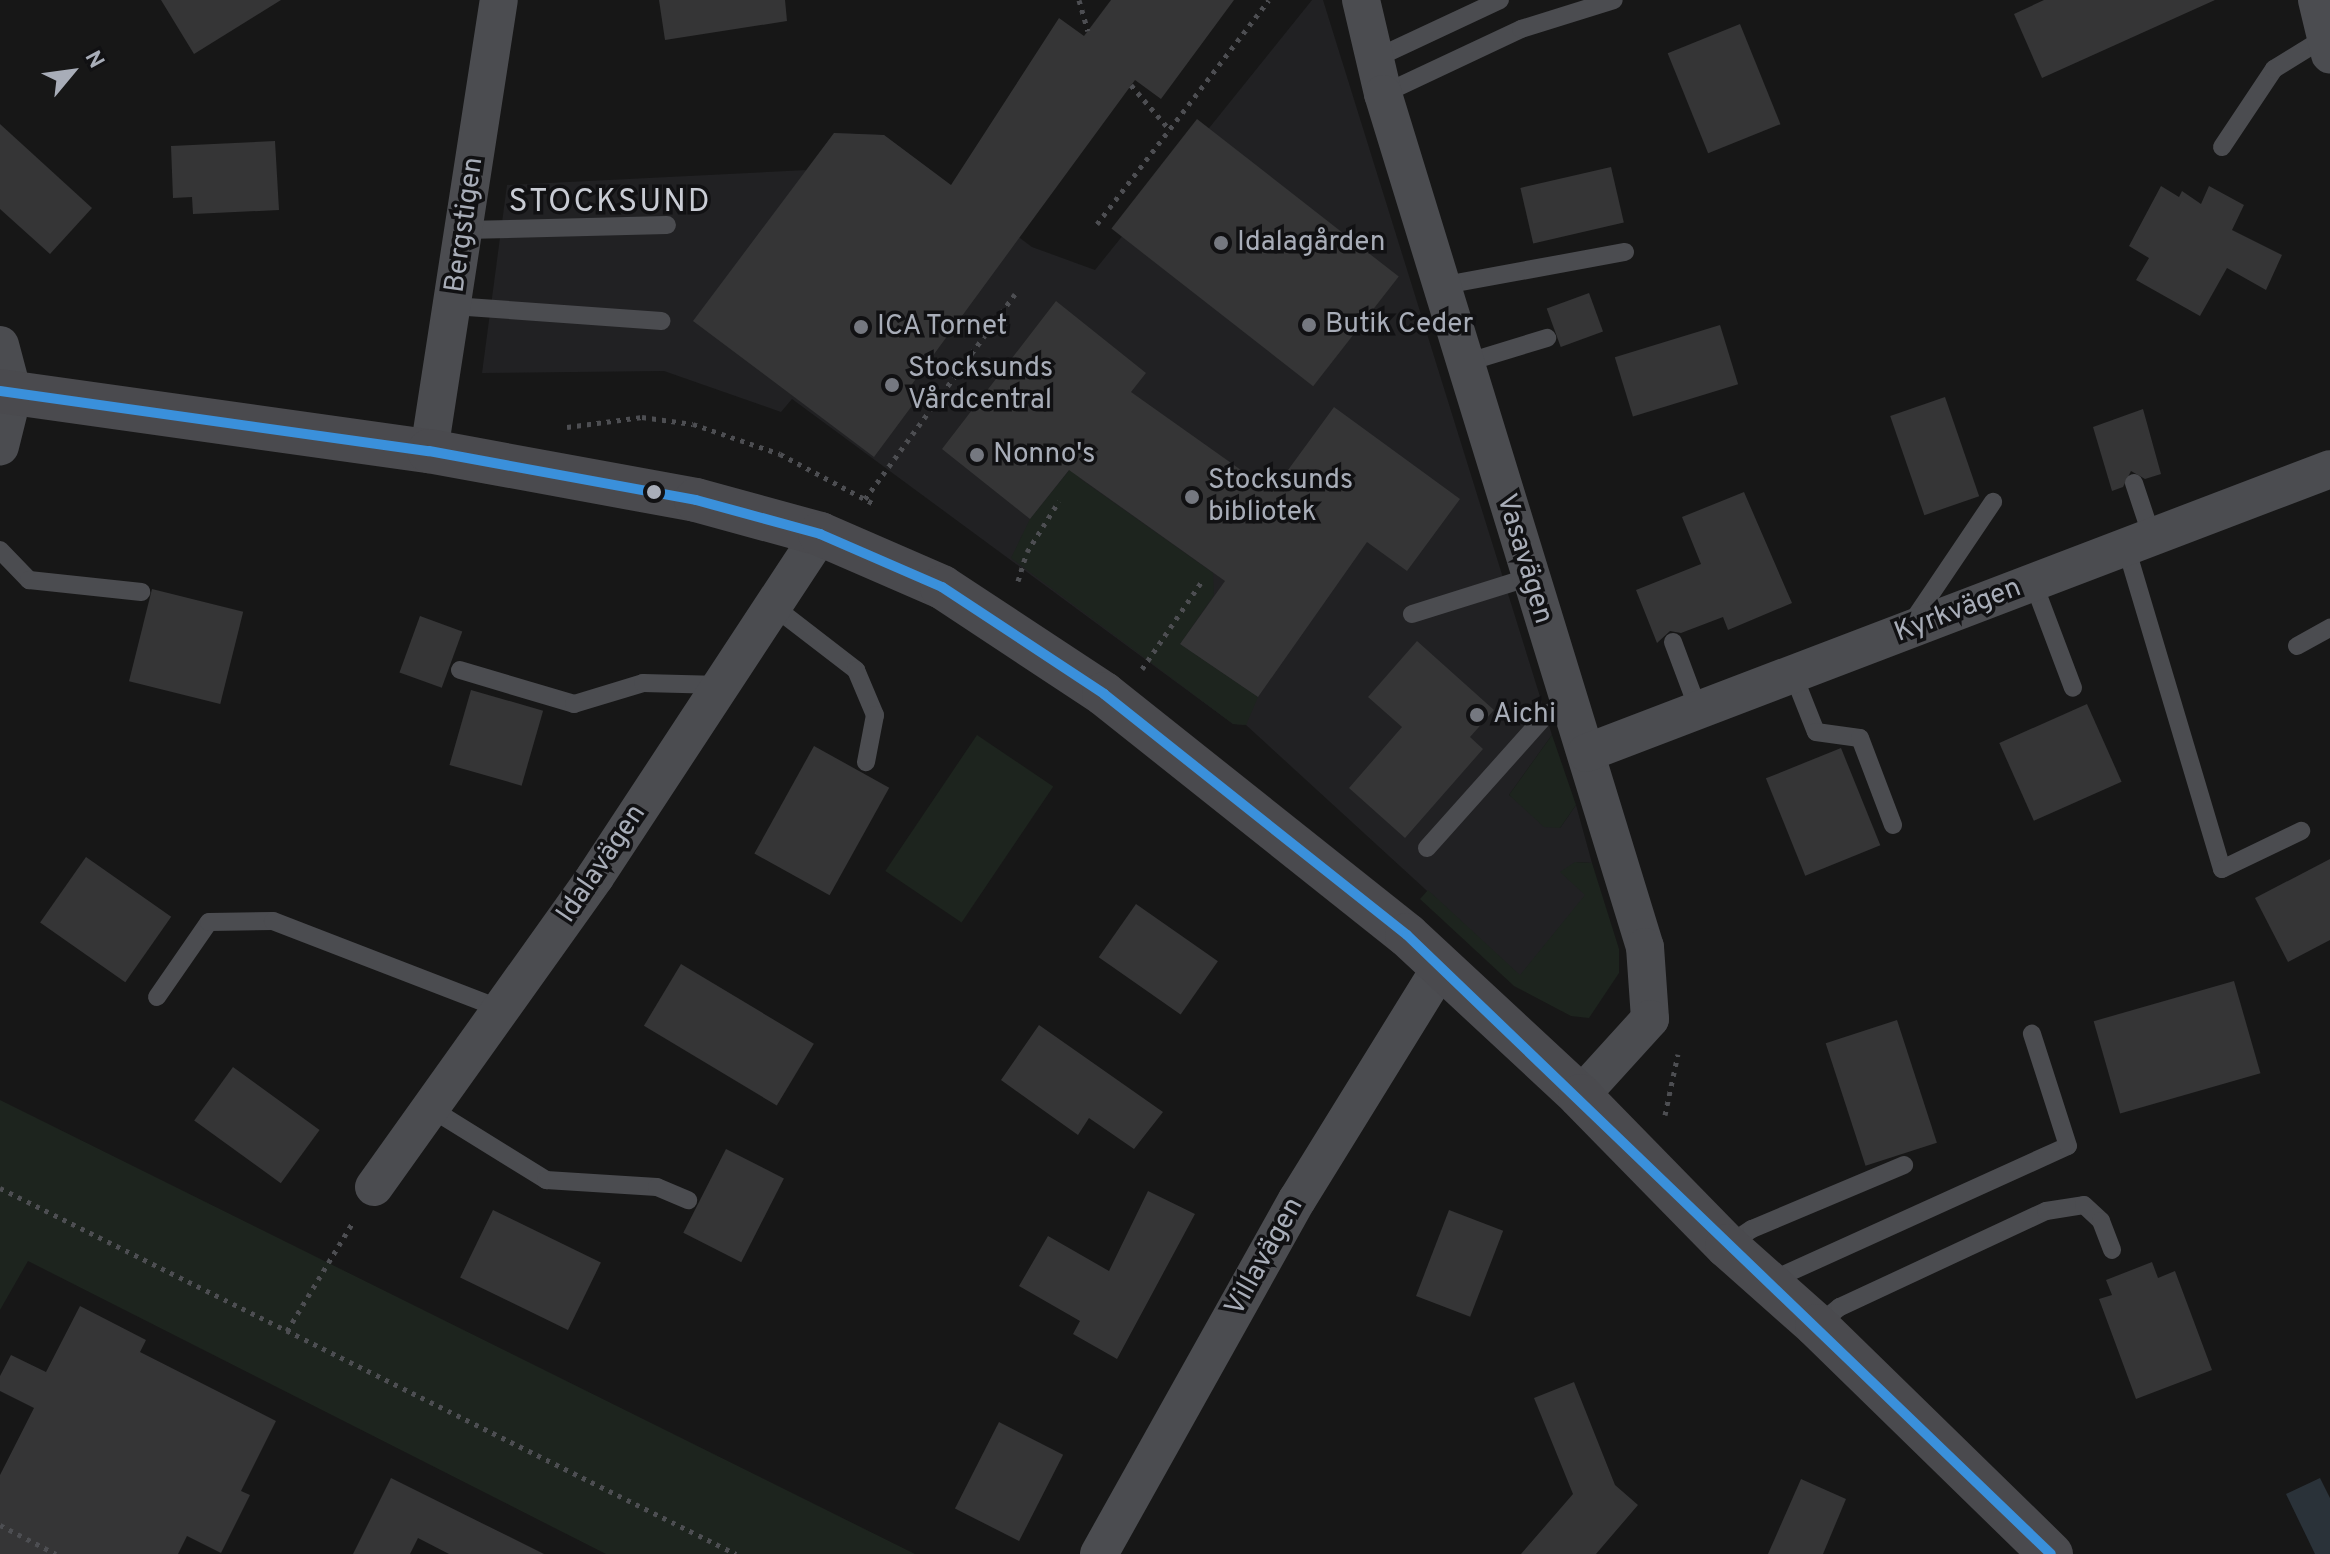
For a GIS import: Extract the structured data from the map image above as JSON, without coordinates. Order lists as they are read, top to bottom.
{
  "streets": {
    "street": [
      "Bergstigen",
      "Vasavägen",
      "Kyrkvägen",
      "Idalavägen",
      "Villavägen"
    ]
  },
  "crossings": [
    ["Vasavägen", "Kyrkvägen"]
  ],
  "districts": ["STOCKSUND"],
  "places": [
    "Idalagården",
    "Butik Ceder",
    "ICA Tornet",
    "Stocksunds Vårdcentral",
    "Nonno's",
    "Stocksunds bibliotek",
    "Aichi"
  ],
  "north": "top right"
}
